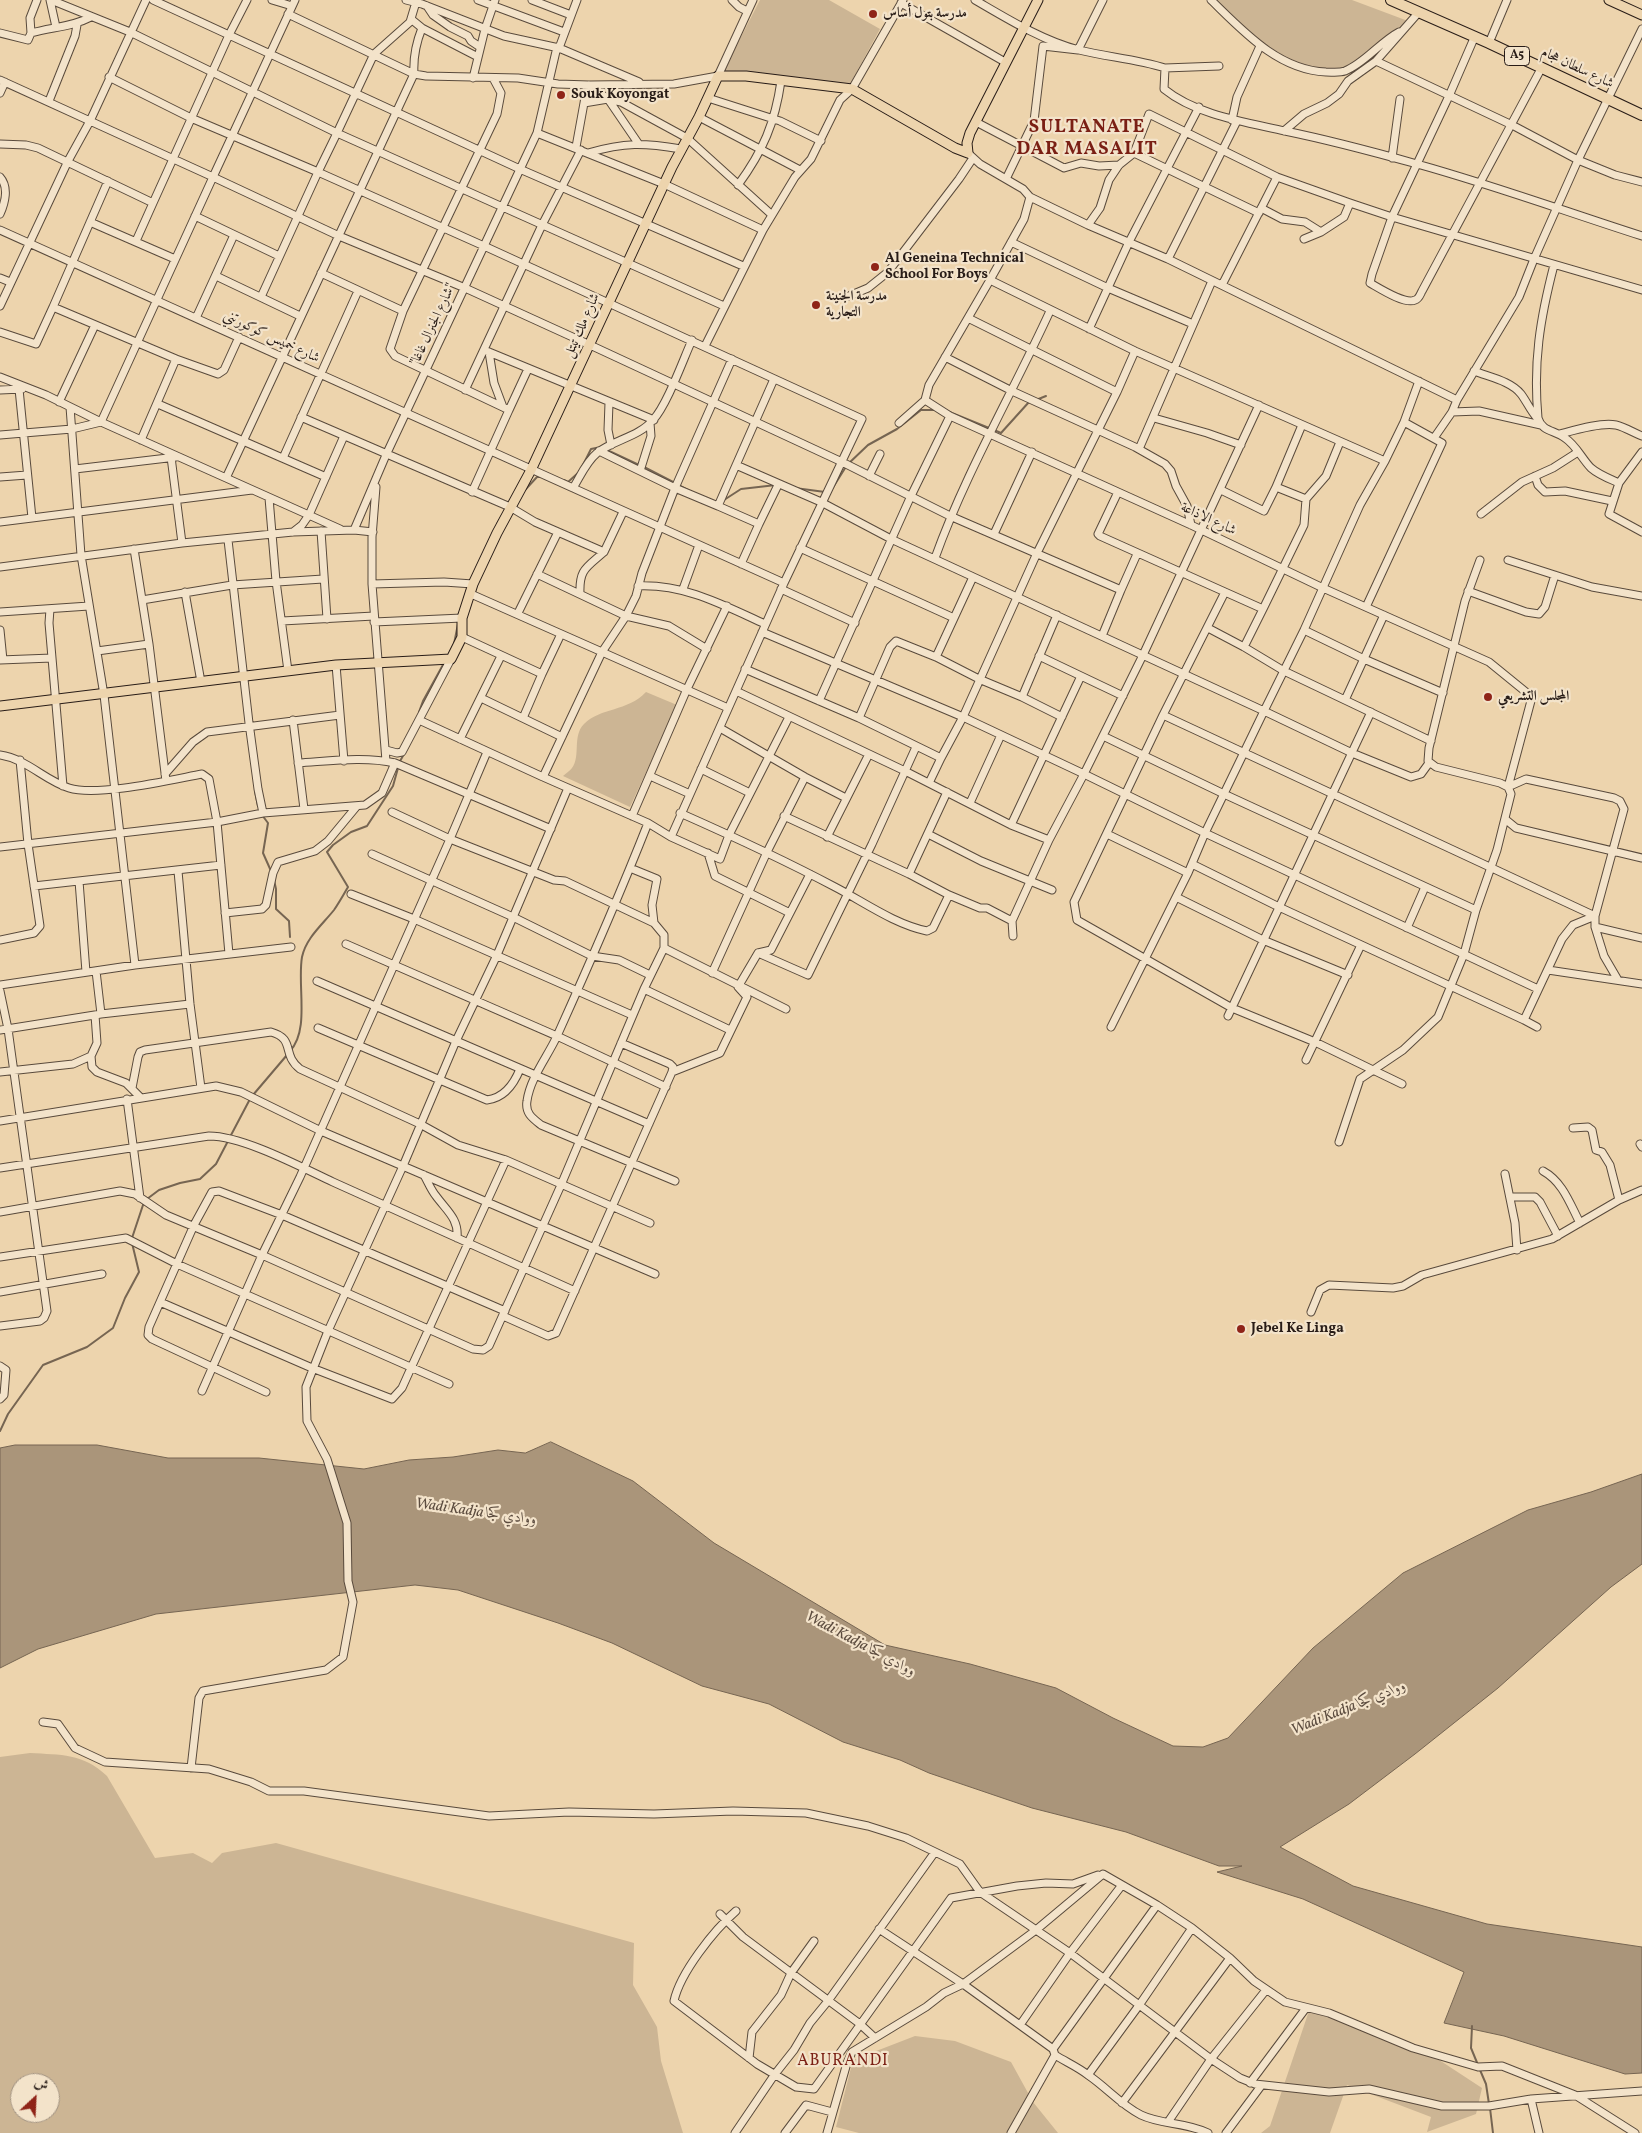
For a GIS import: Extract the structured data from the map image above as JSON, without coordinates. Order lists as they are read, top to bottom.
{
  "streets": {
    "highway": ["A5", "شارع سلطان هجام"],
    "main road": ["شارع ملك تيتل"],
    "street": ["\"شارع الجنرال غاغا\"", "شارع خميس كوكورتني", "شارع الاذاعة"]
  },
  "crossings": [
    ["\"شارع الجنرال غاغا\"", "شارع خميس كوكورتني"],
    ["شارع ملك تيتل", "شارع خميس كوكورتني"]
  ],
  "districts": ["SULTANATE DAR MASALIT", "ABURANDI"],
  "water": ["Wadi Kadja ووادي كجا"],
  "places": [
    "مدرسة بتول أساس",
    "Souk Koyongat",
    "Al Geneina Technical School For Boys",
    "مدرسة الجنينة التجارية",
    "المجلس التشريعي",
    "Jebel Ke Linga"
  ],
  "north": "top right"
}
